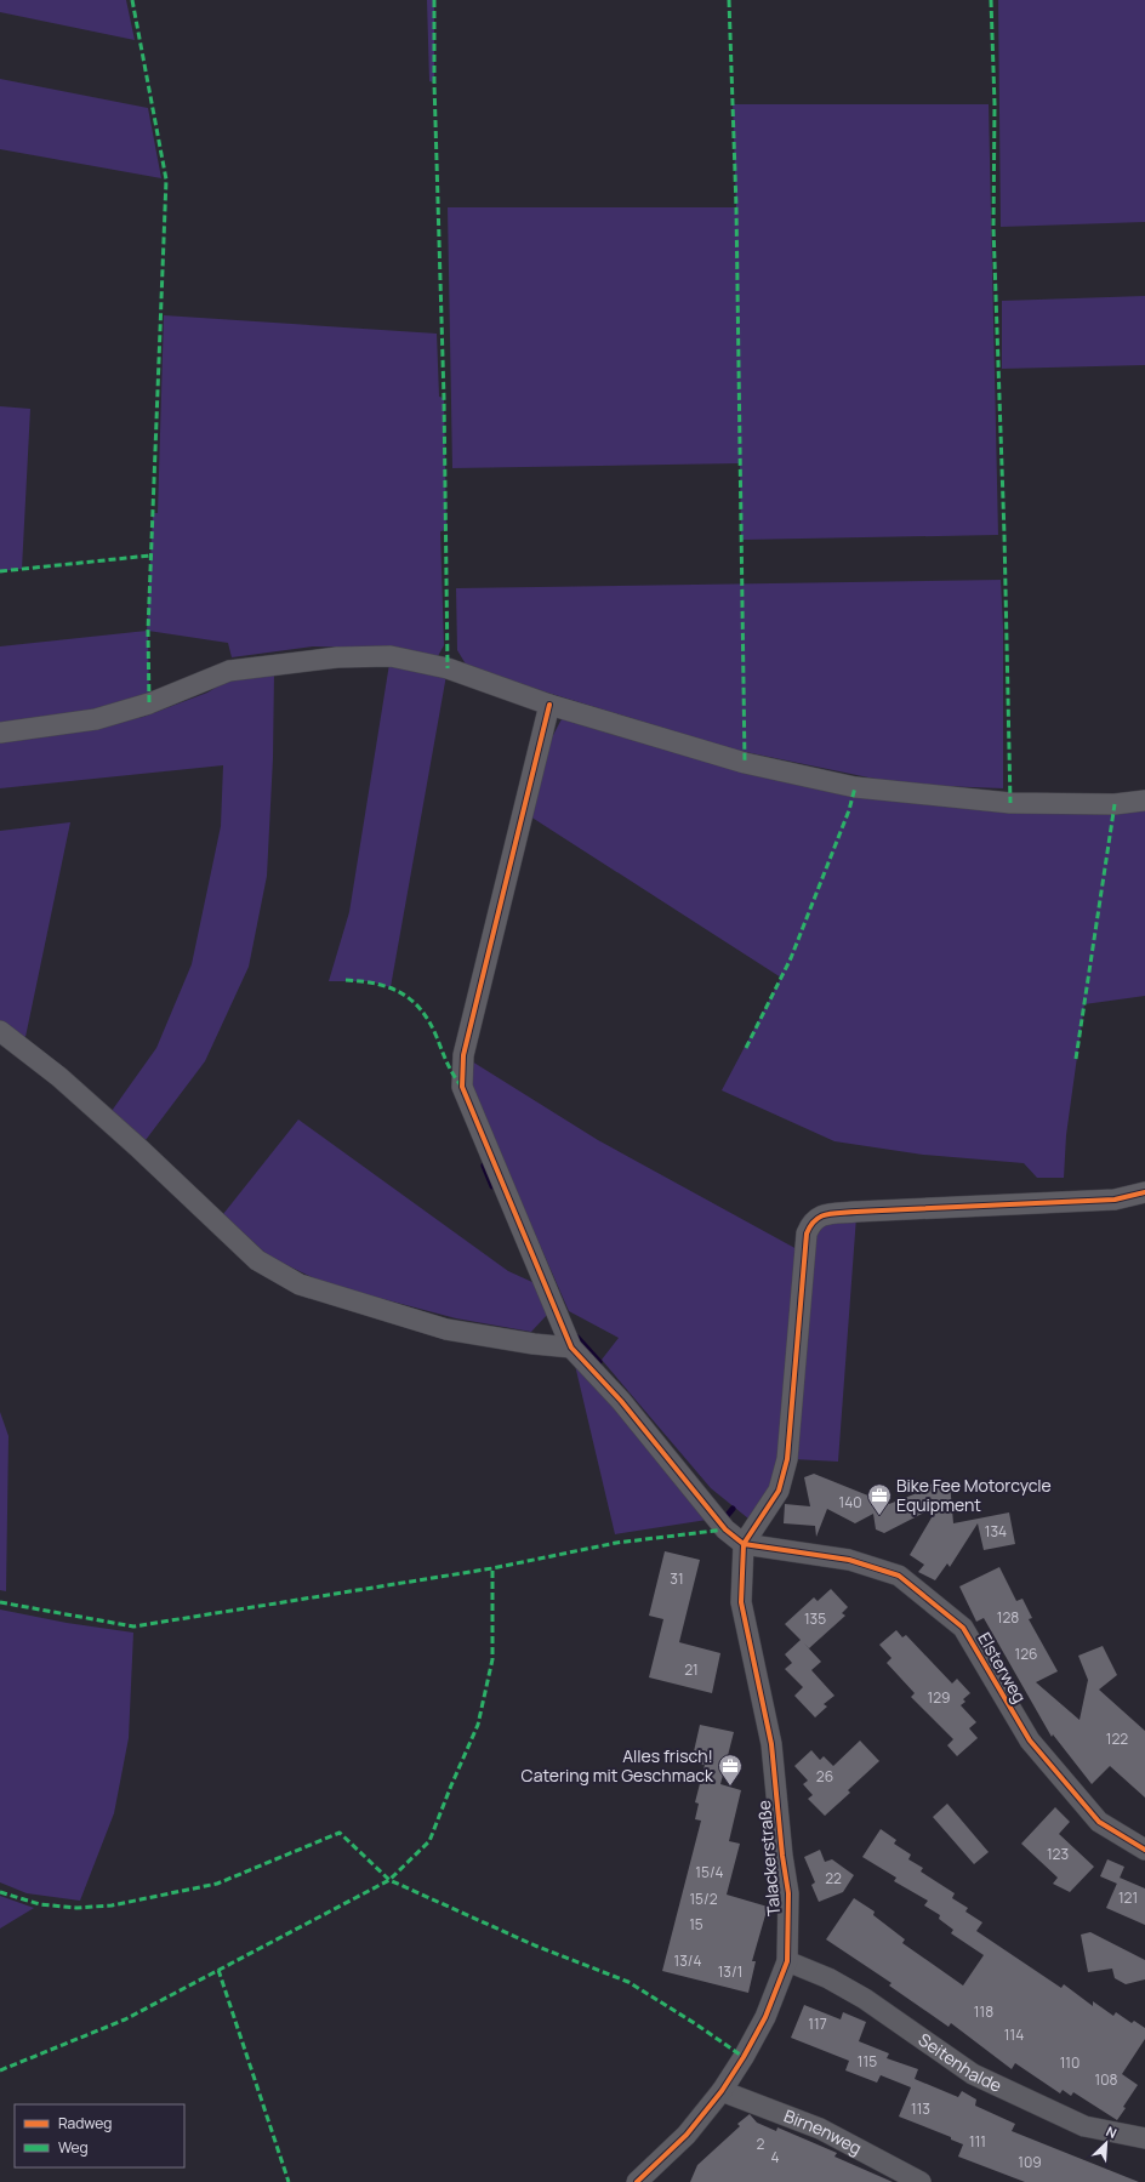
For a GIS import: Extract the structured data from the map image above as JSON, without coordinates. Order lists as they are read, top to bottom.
{
  "streets": {
    "street": [
      "Elsterweg",
      "Talackerstraße",
      "Seitenhalde",
      "Birnenweg"
    ]
  },
  "crossings": [
    ["Elsterweg", "Talackerstraße"],
    ["Talackerstraße", "Seitenhalde"],
    ["Talackerstraße", "Birnenweg"]
  ],
  "places": {
    "office": ["Bike Fee Motorcycle Equipment", "Alles frisch! Catering mit Geschmack"]
  },
  "house_numbers": [
    "140",
    "134",
    "31",
    "128",
    "135",
    "126",
    "21",
    "129",
    "122",
    "26",
    "123",
    "15/4",
    "22",
    "121",
    "15/2",
    "15",
    "13/4",
    "13/1",
    "118",
    "117",
    "114",
    "115",
    "110",
    "108",
    "113",
    "111",
    "2",
    "4",
    "109"
  ],
  "legend": ["Radweg", "Weg"],
  "north": "top right"
}
